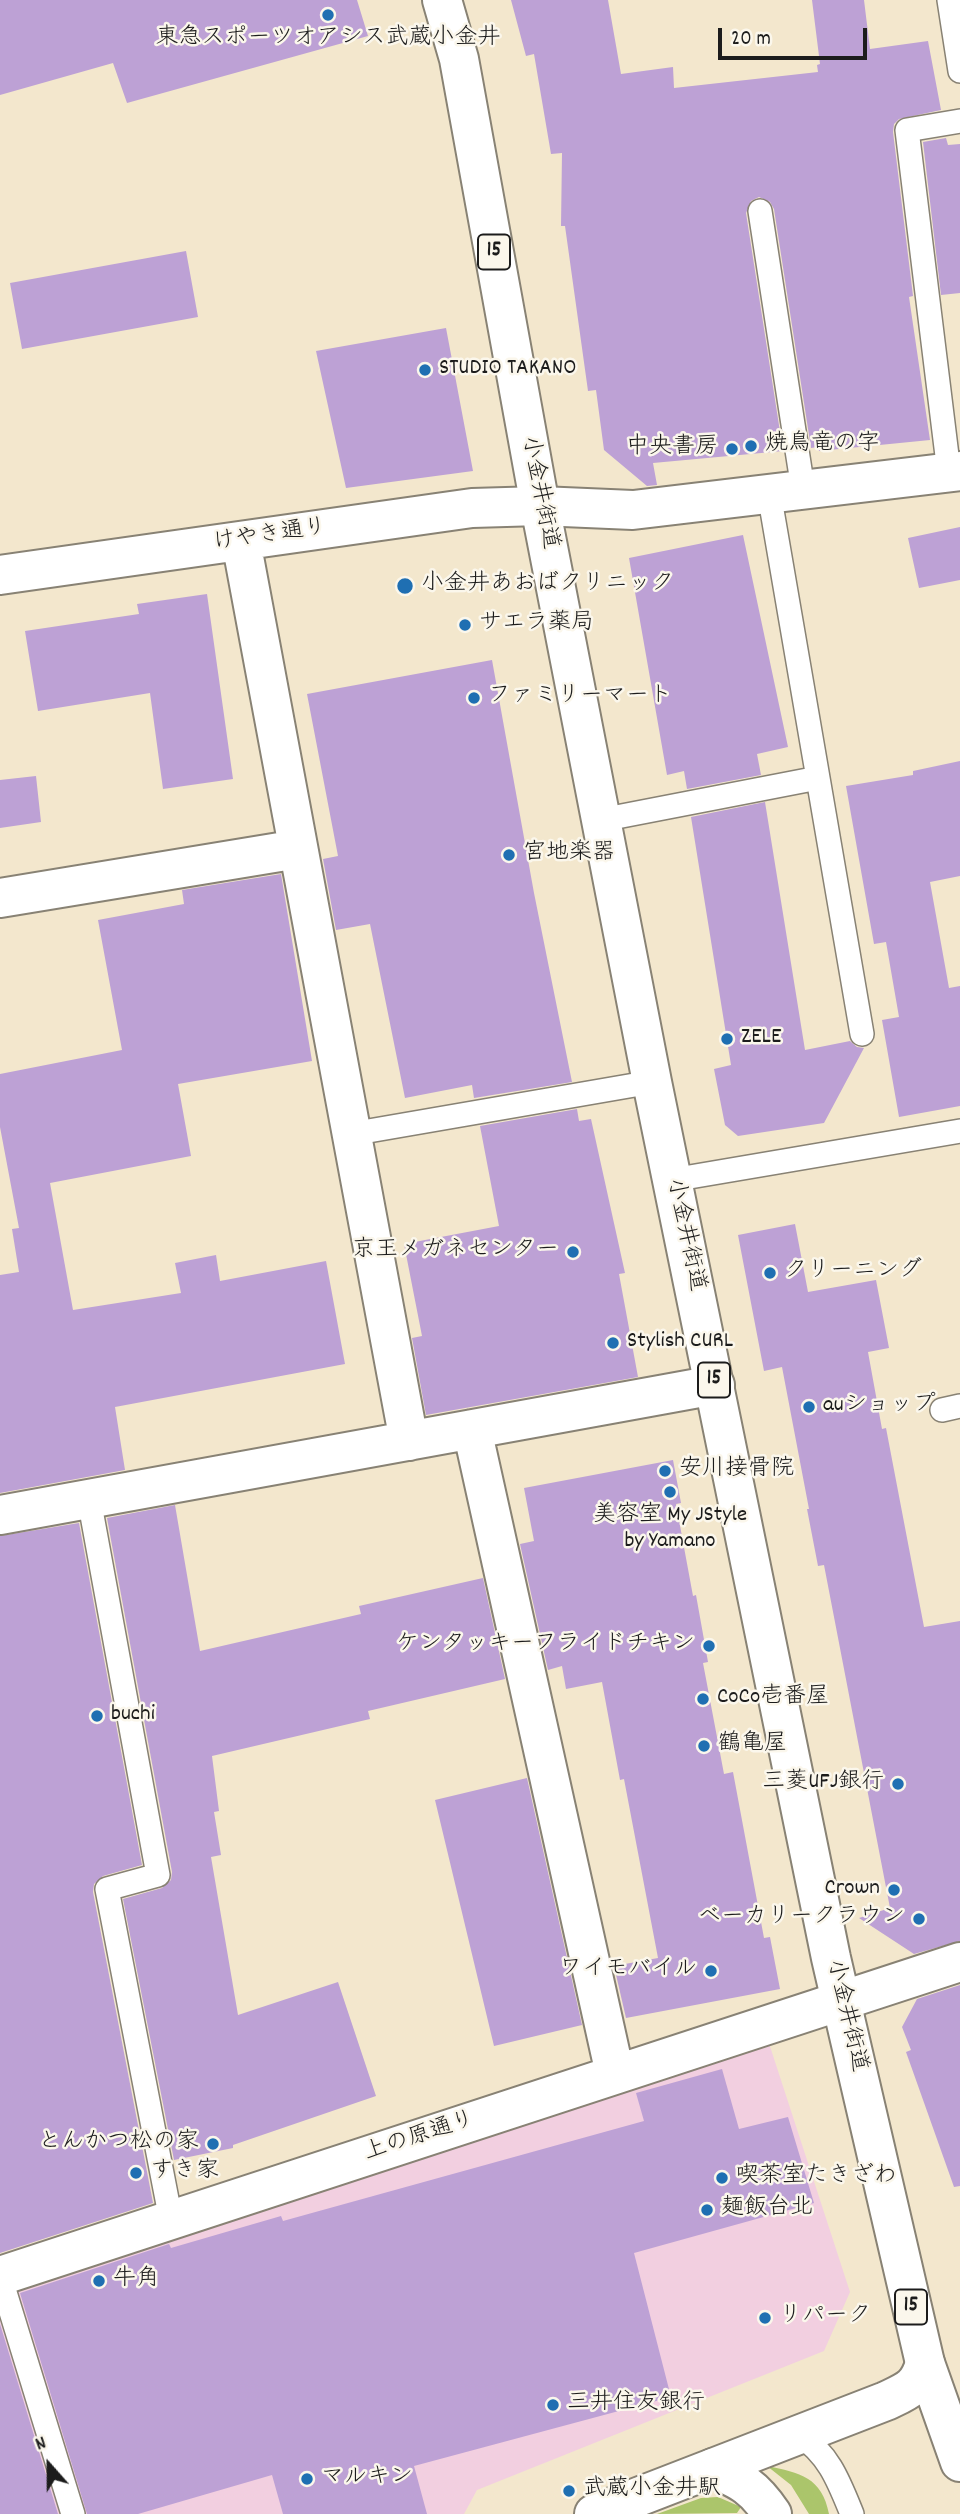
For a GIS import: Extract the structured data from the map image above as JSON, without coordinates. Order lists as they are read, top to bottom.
{
  "streets": {
    "street": [
      "15",
      "小金井街道",
      "けやき通り",
      "上の原通り"
    ]
  },
  "crossings": [
    ["小金井街道", "けやき通り"],
    ["小金井街道", "上の原通り"]
  ],
  "places": [
    "東急スポーツオアシス武蔵小金井",
    "STUDIO TAKANO",
    "焼鳥竜の字",
    "中央書房",
    "小金井あおばクリニック",
    "サエラ薬局",
    "ファミリーマート",
    "宮地楽器",
    "ZELE",
    "京王メガネセンター",
    "クリーニング",
    "Stylish CURL",
    "auショップ",
    "安川接骨院",
    "美容室 My JStyle by Yamano",
    "ケンタッキーフライドチキン",
    "CoCo壱番屋",
    "buchi",
    "鶴亀屋",
    "三菱UFJ銀行",
    "Crown",
    "ベーカリークラウン",
    "ワイモバイル",
    "とんかつ松の家",
    "すき家",
    "喫茶室たきざわ",
    "麺飯台北",
    "牛角",
    "リパーク",
    "三井住友銀行",
    "マルキン",
    "武蔵小金井駅"
  ],
  "scale_bar": "20 m",
  "north": "top"
}
